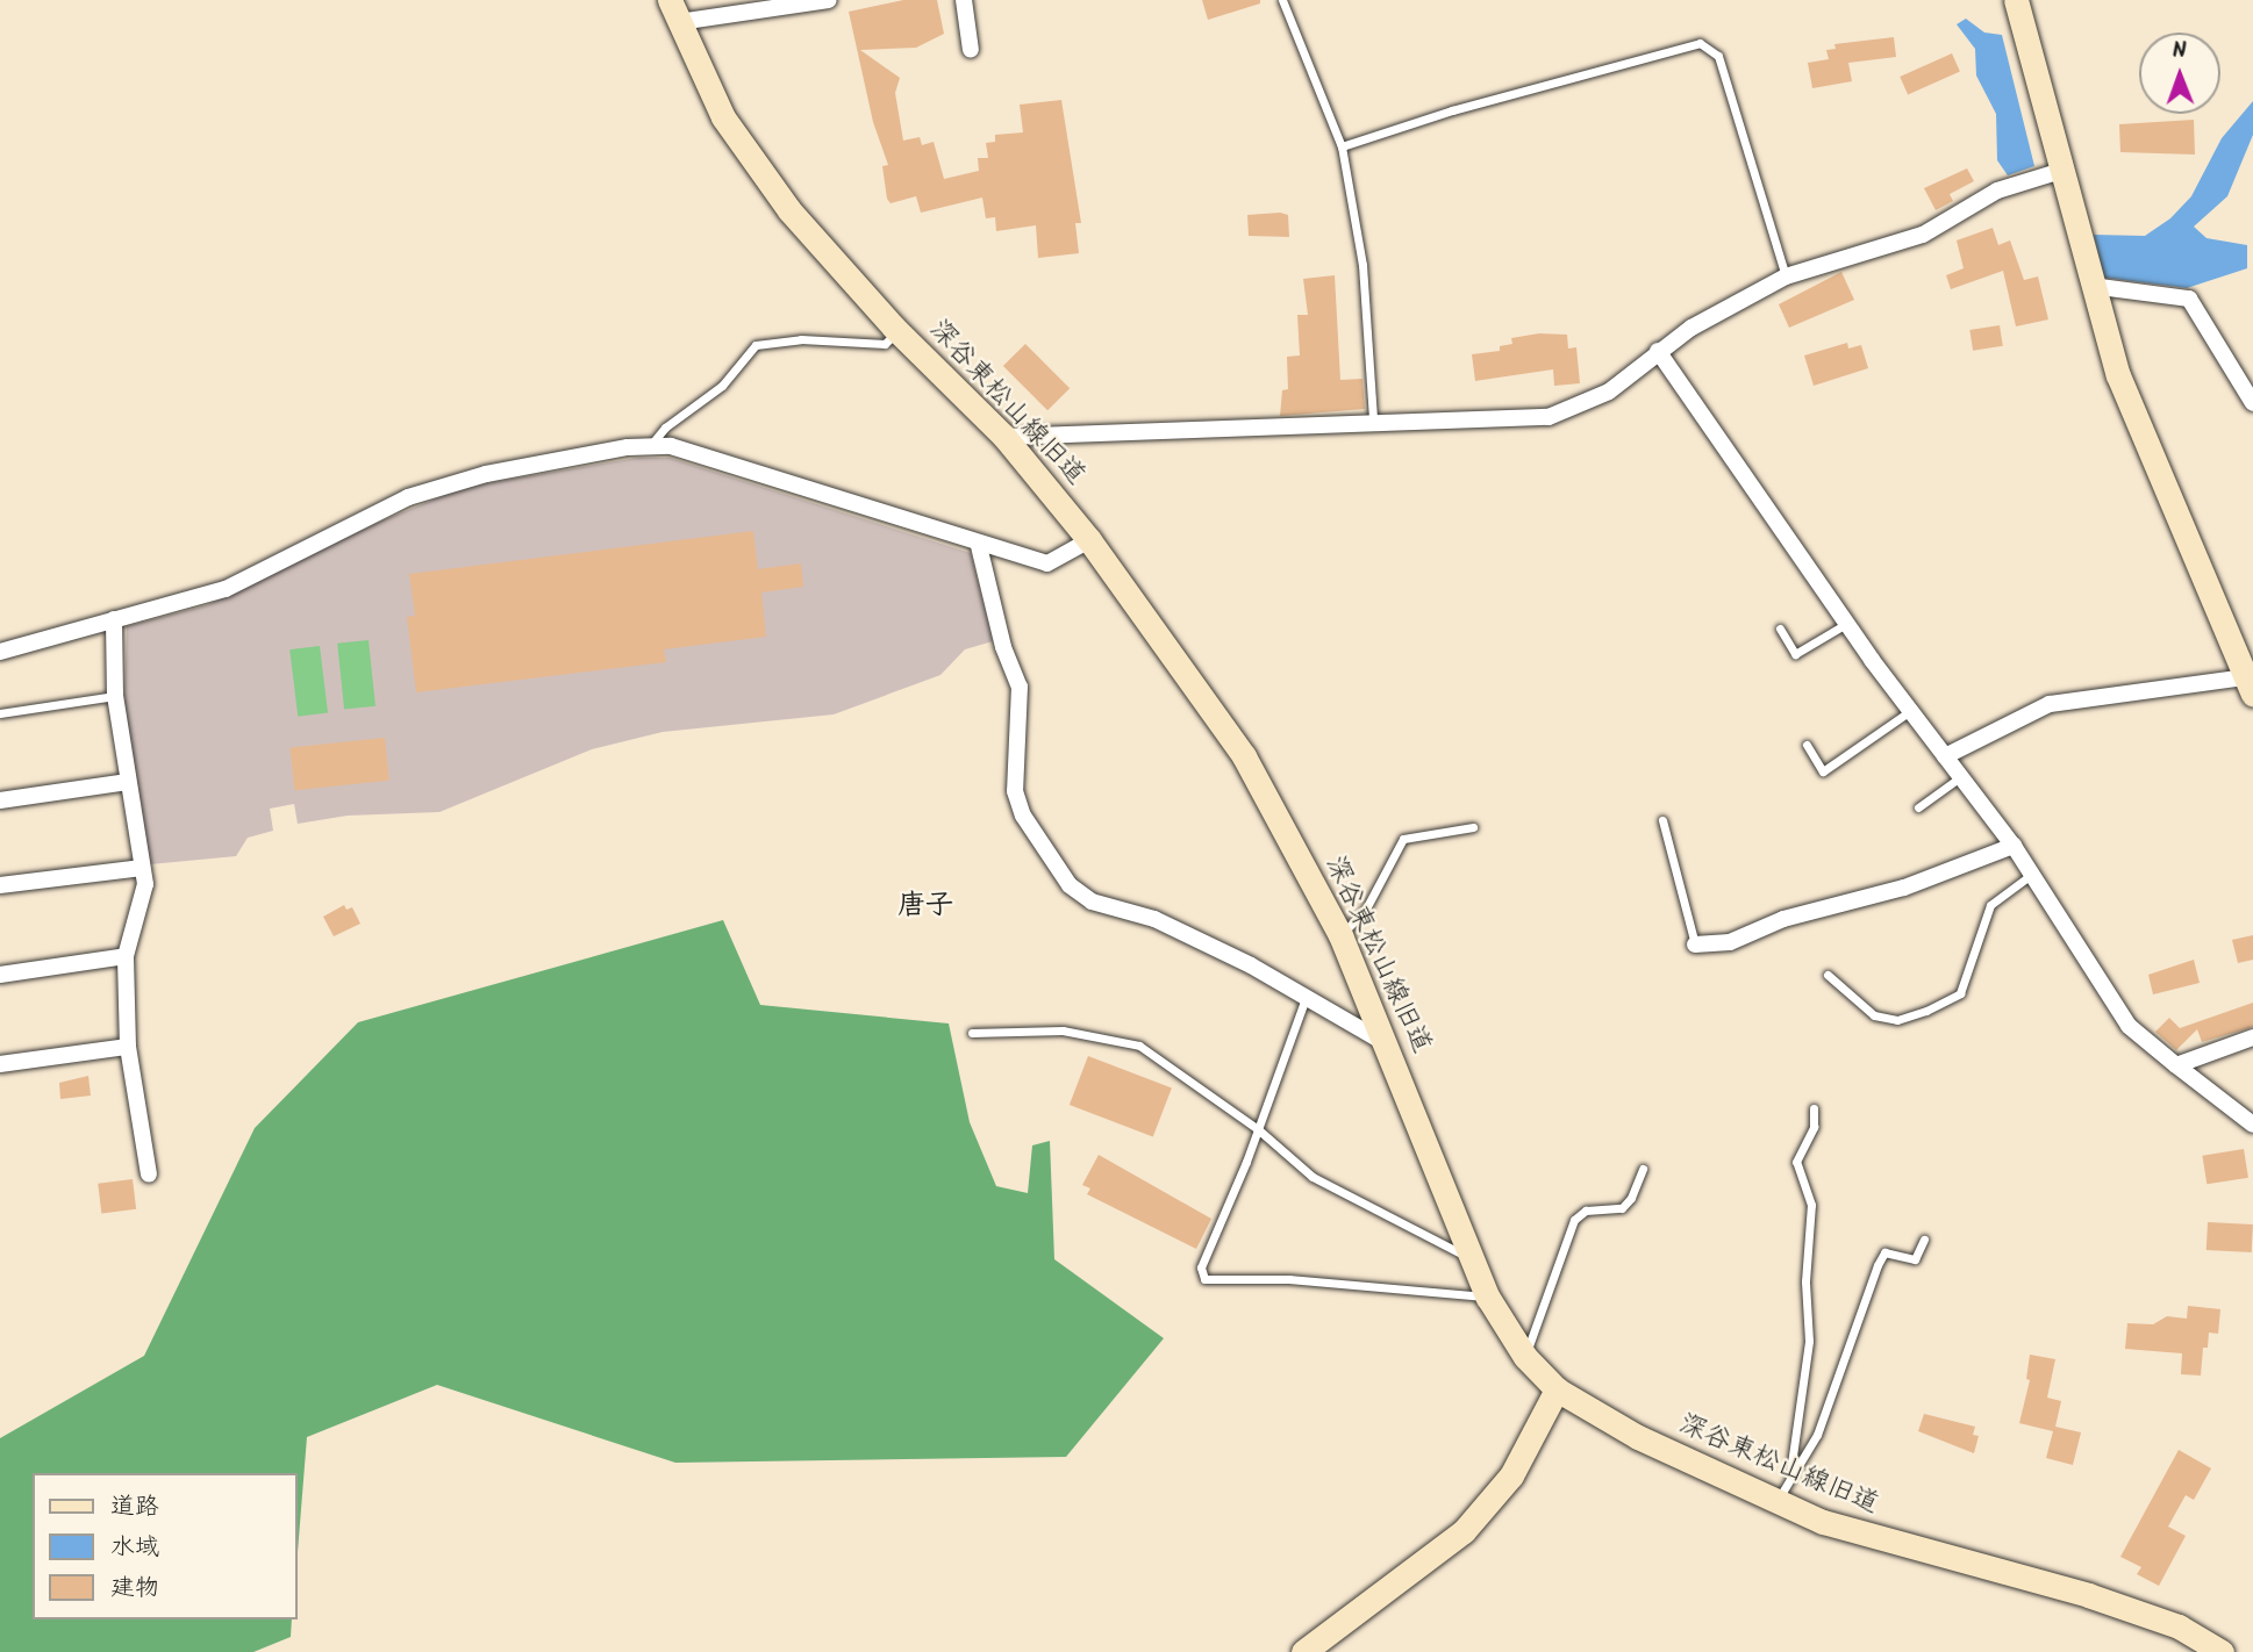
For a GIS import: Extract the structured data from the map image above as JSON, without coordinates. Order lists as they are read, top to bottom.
{
  "streets": {
    "street": ["深谷東松山線旧道"]
  },
  "districts": ["唐子"],
  "legend": ["道路", "水域", "建物"],
  "north": "top"
}
